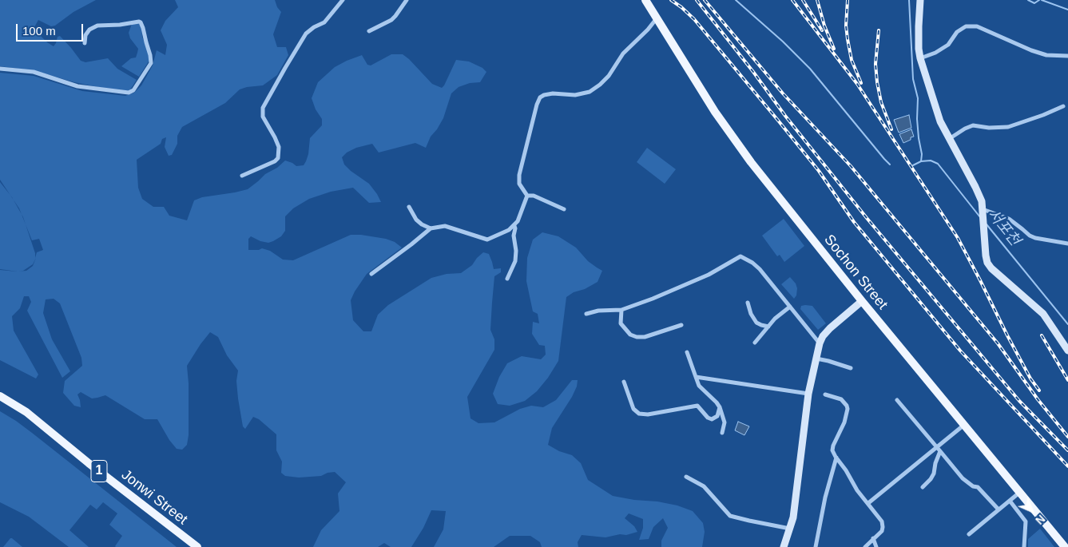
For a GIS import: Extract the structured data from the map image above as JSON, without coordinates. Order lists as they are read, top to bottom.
{
  "streets": {
    "main road": ["Sochon Street", "1", "Jonwi Street"]
  },
  "water": ["서포천"],
  "scale_bar": "100 m",
  "north": "bottom right"
}
